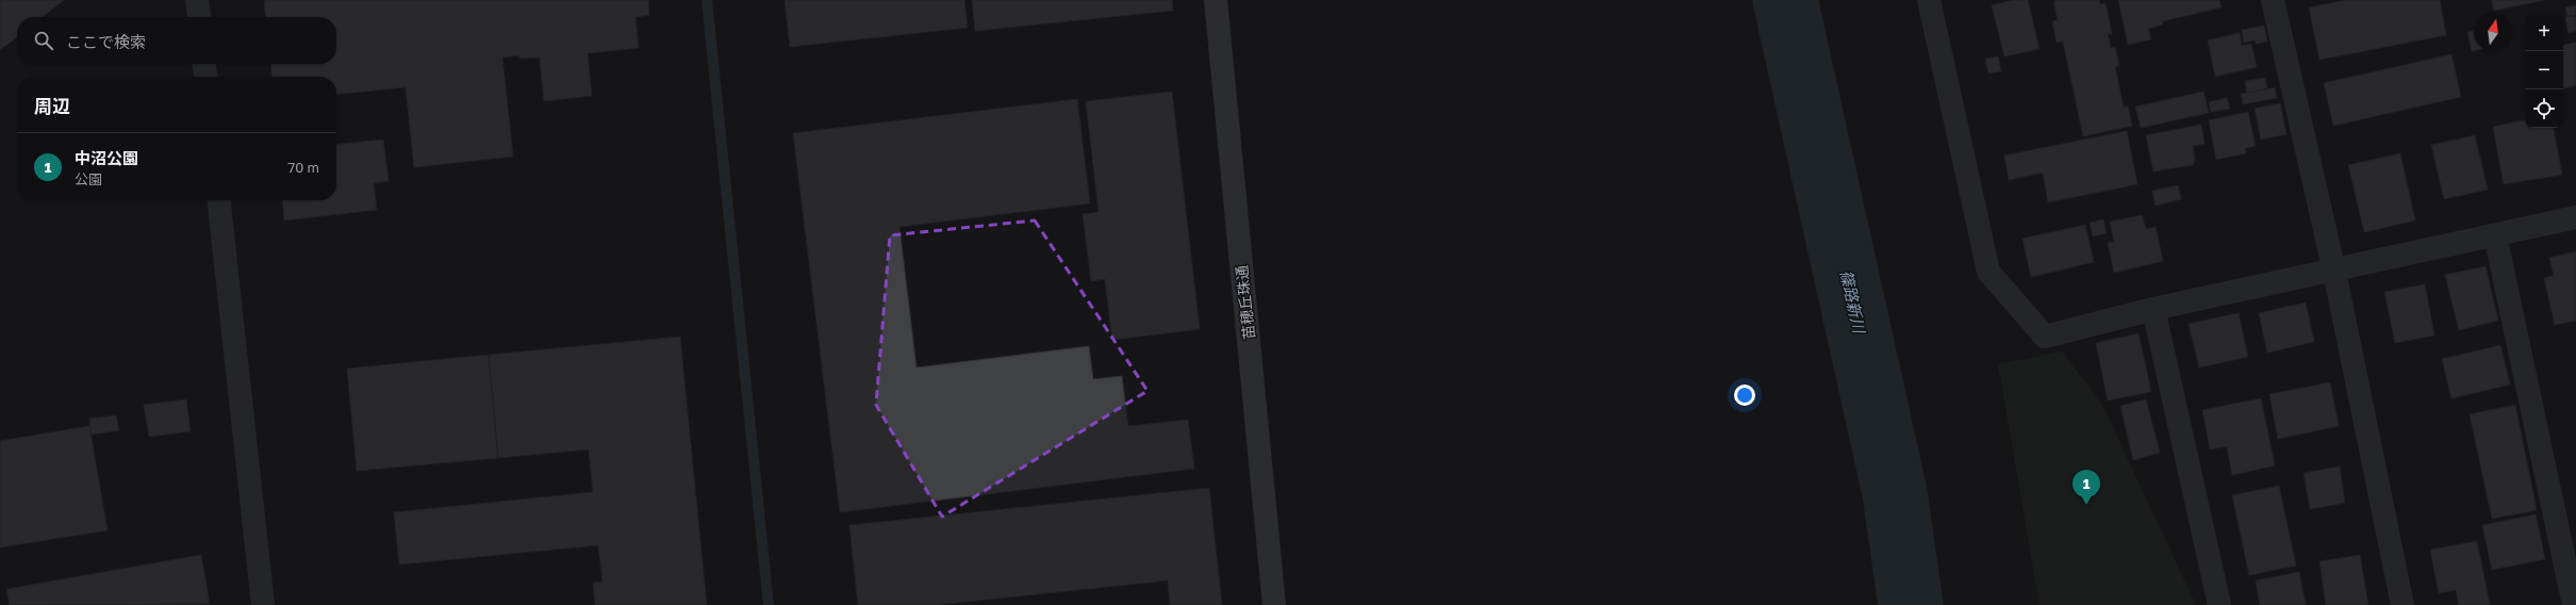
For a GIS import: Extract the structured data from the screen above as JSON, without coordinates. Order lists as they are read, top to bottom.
{
  "streets": {
    "street": ["苗穂丘珠通"]
  },
  "water": ["篠路新川"],
  "north": "top",
  "page": {
    "map_buttons": ["+", "−"],
    "search": "ここで検索",
    "heading": "周辺",
    "list": [
      {
        "mark": "1",
        "name": "中沼公園",
        "note": "公園",
        "value": "70 m"
      }
    ],
    "pins": "1"
  }
}
